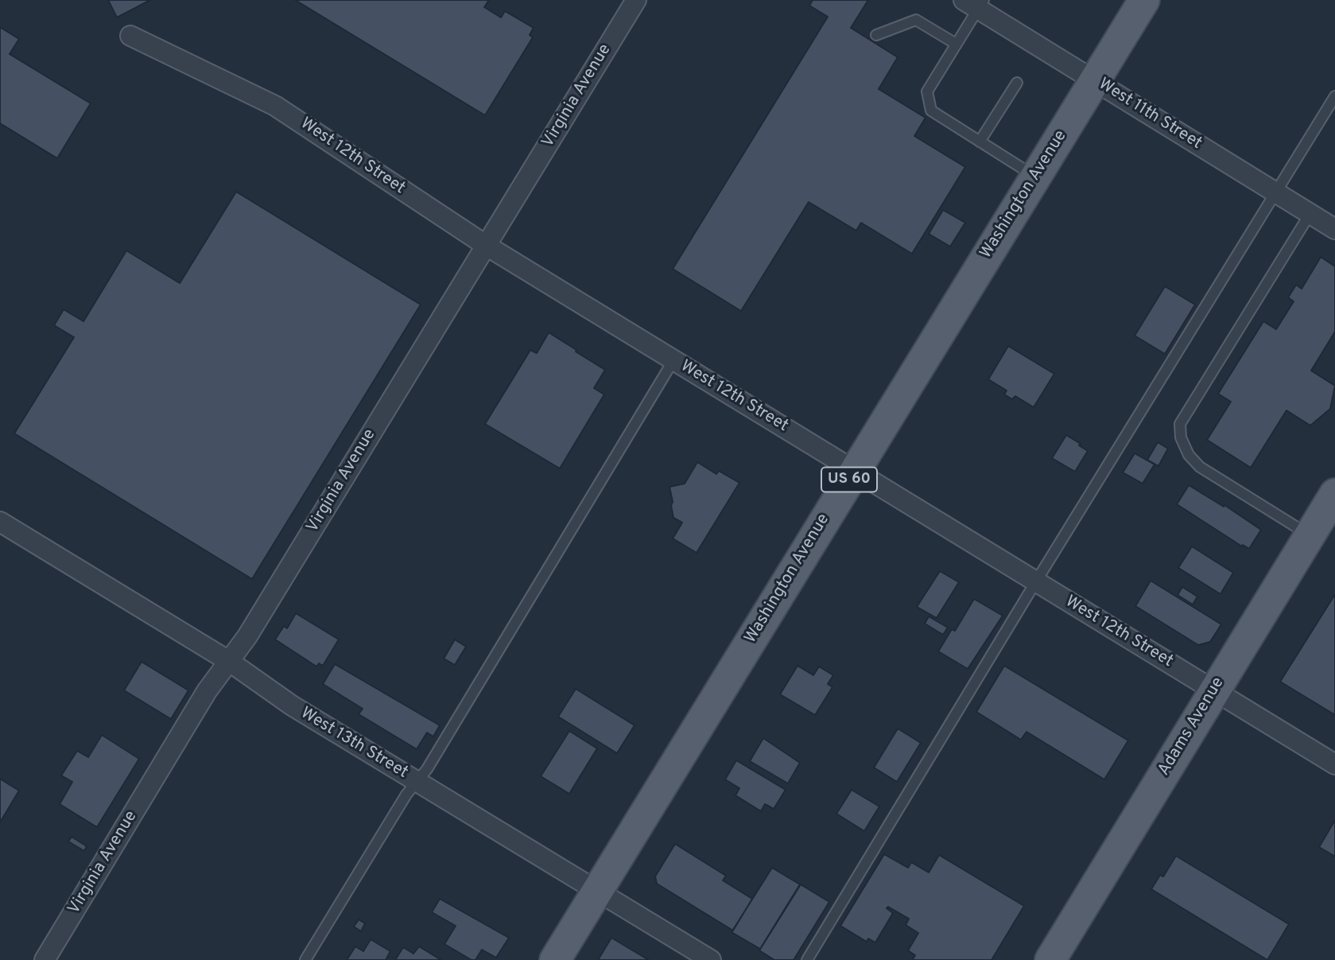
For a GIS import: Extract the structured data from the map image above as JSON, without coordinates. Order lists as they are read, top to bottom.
{
  "streets": {
    "main road": ["Washington Avenue", "US 60", "Adams Avenue"],
    "street": [
      "Virginia Avenue",
      "West 11th Street",
      "West 12th Street",
      "West 13th Street"
    ]
  },
  "crossings": [
    ["Virginia Avenue", "West 12th Street"],
    ["Virginia Avenue", "West 13th Street"],
    ["West 11th Street", "Washington Avenue"],
    ["West 12th Street", "Washington Avenue"],
    ["West 12th Street", "Adams Avenue"],
    ["Washington Avenue", "West 13th Street"]
  ]
}
